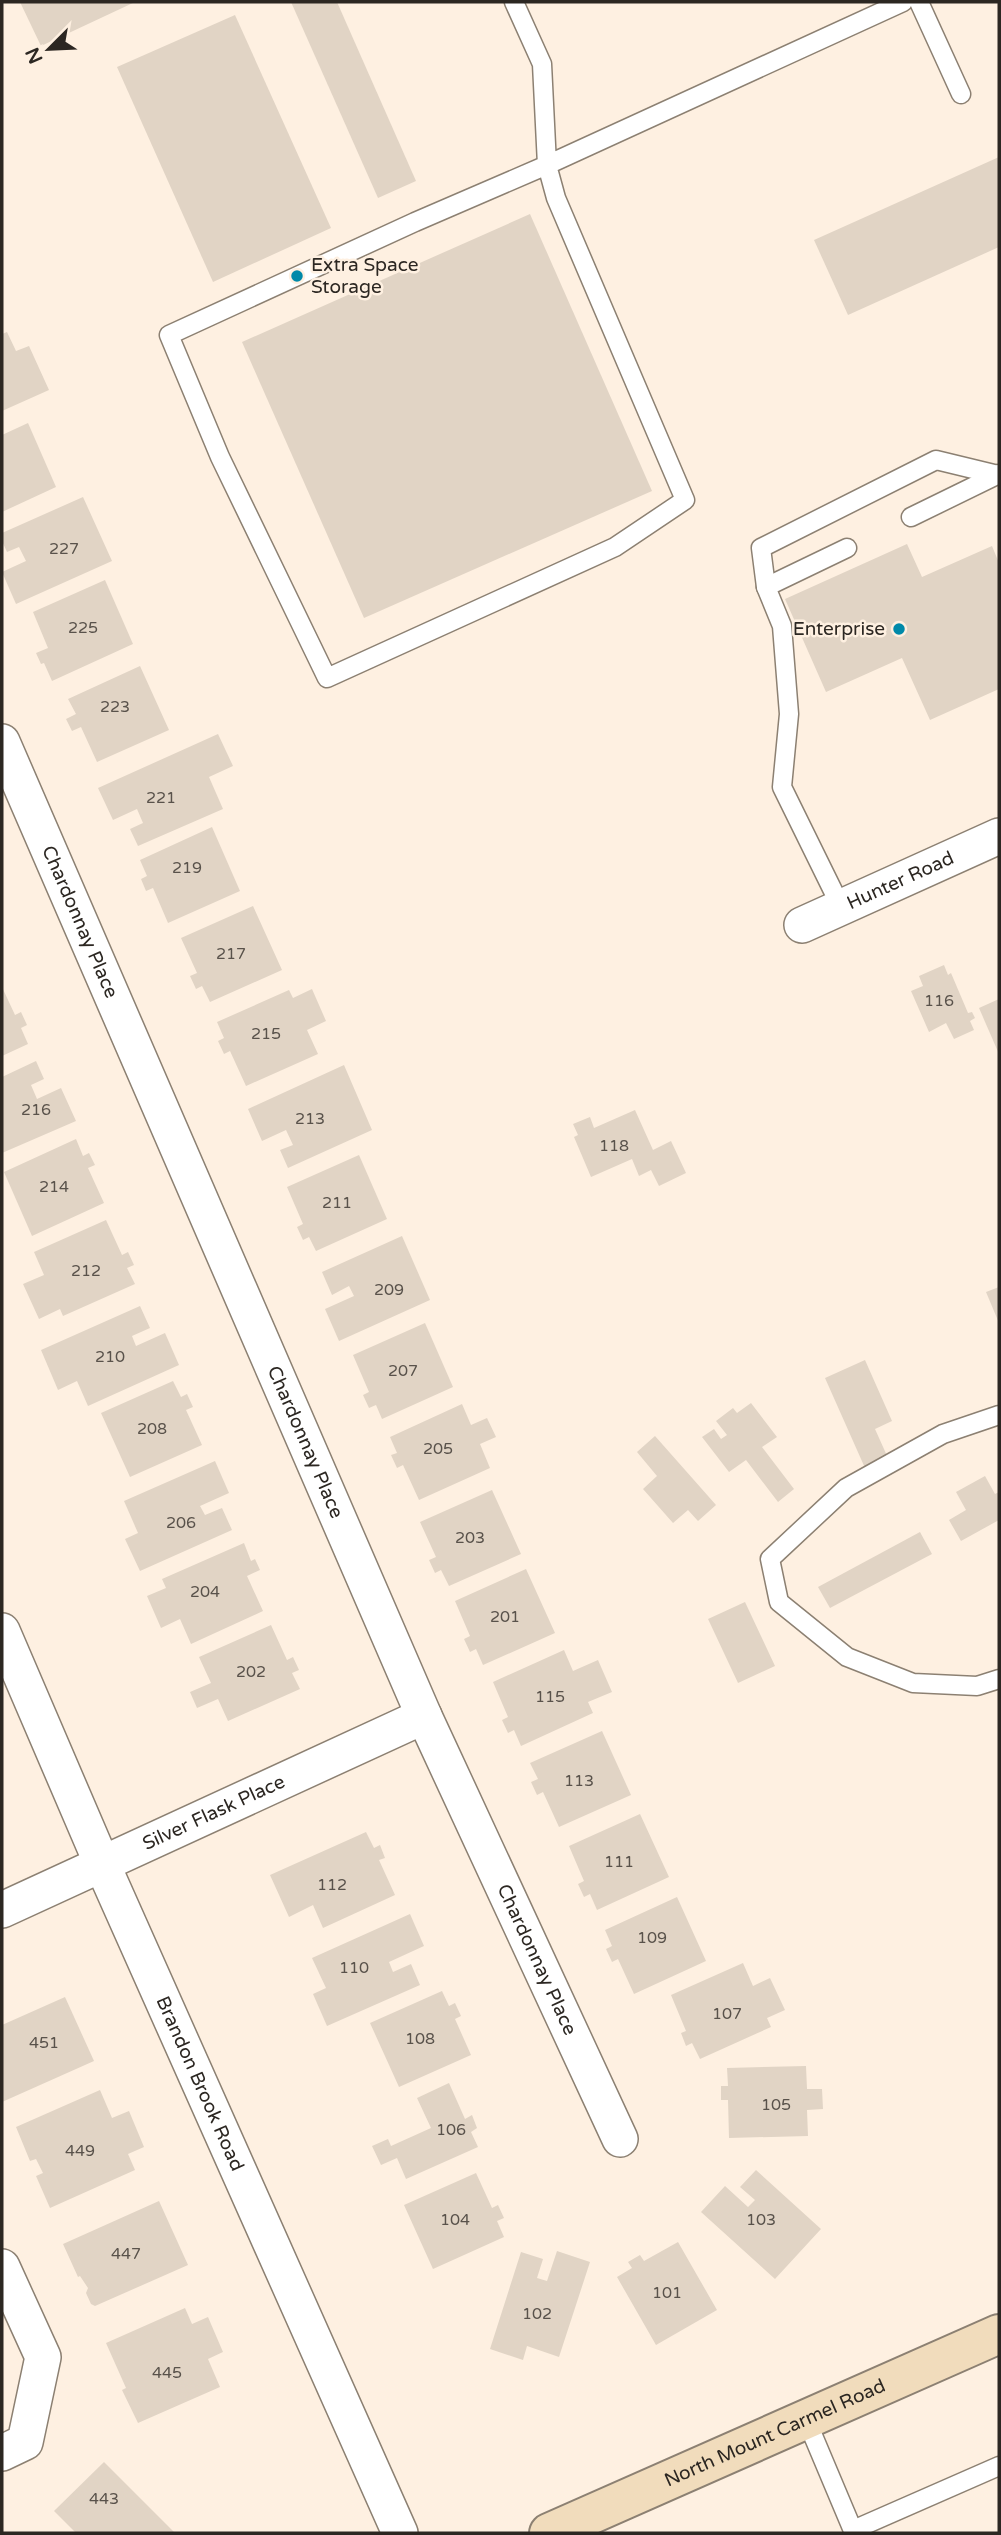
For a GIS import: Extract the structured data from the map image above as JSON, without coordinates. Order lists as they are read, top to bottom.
{
  "streets": {
    "street": [
      "Hunter Road",
      "Chardonnay Place",
      "Silver Flask Place",
      "Brandon Brook Road",
      "North Mount Carmel Road"
    ]
  },
  "crossings": [
    ["Chardonnay Place", "Silver Flask Place"],
    ["Silver Flask Place", "Brandon Brook Road"]
  ],
  "places": ["Extra Space Storage", "Enterprise"],
  "house_numbers": [
    "227",
    "225",
    "223",
    "221",
    "219",
    "217",
    "116",
    "215",
    "216",
    "213",
    "118",
    "214",
    "211",
    "212",
    "209",
    "210",
    "207",
    "208",
    "205",
    "206",
    "203",
    "204",
    "201",
    "202",
    "115",
    "113",
    "111",
    "112",
    "109",
    "110",
    "107",
    "108",
    "451",
    "105",
    "106",
    "449",
    "104",
    "103",
    "447",
    "101",
    "102",
    "445",
    "443"
  ],
  "north": "bottom left"
}
